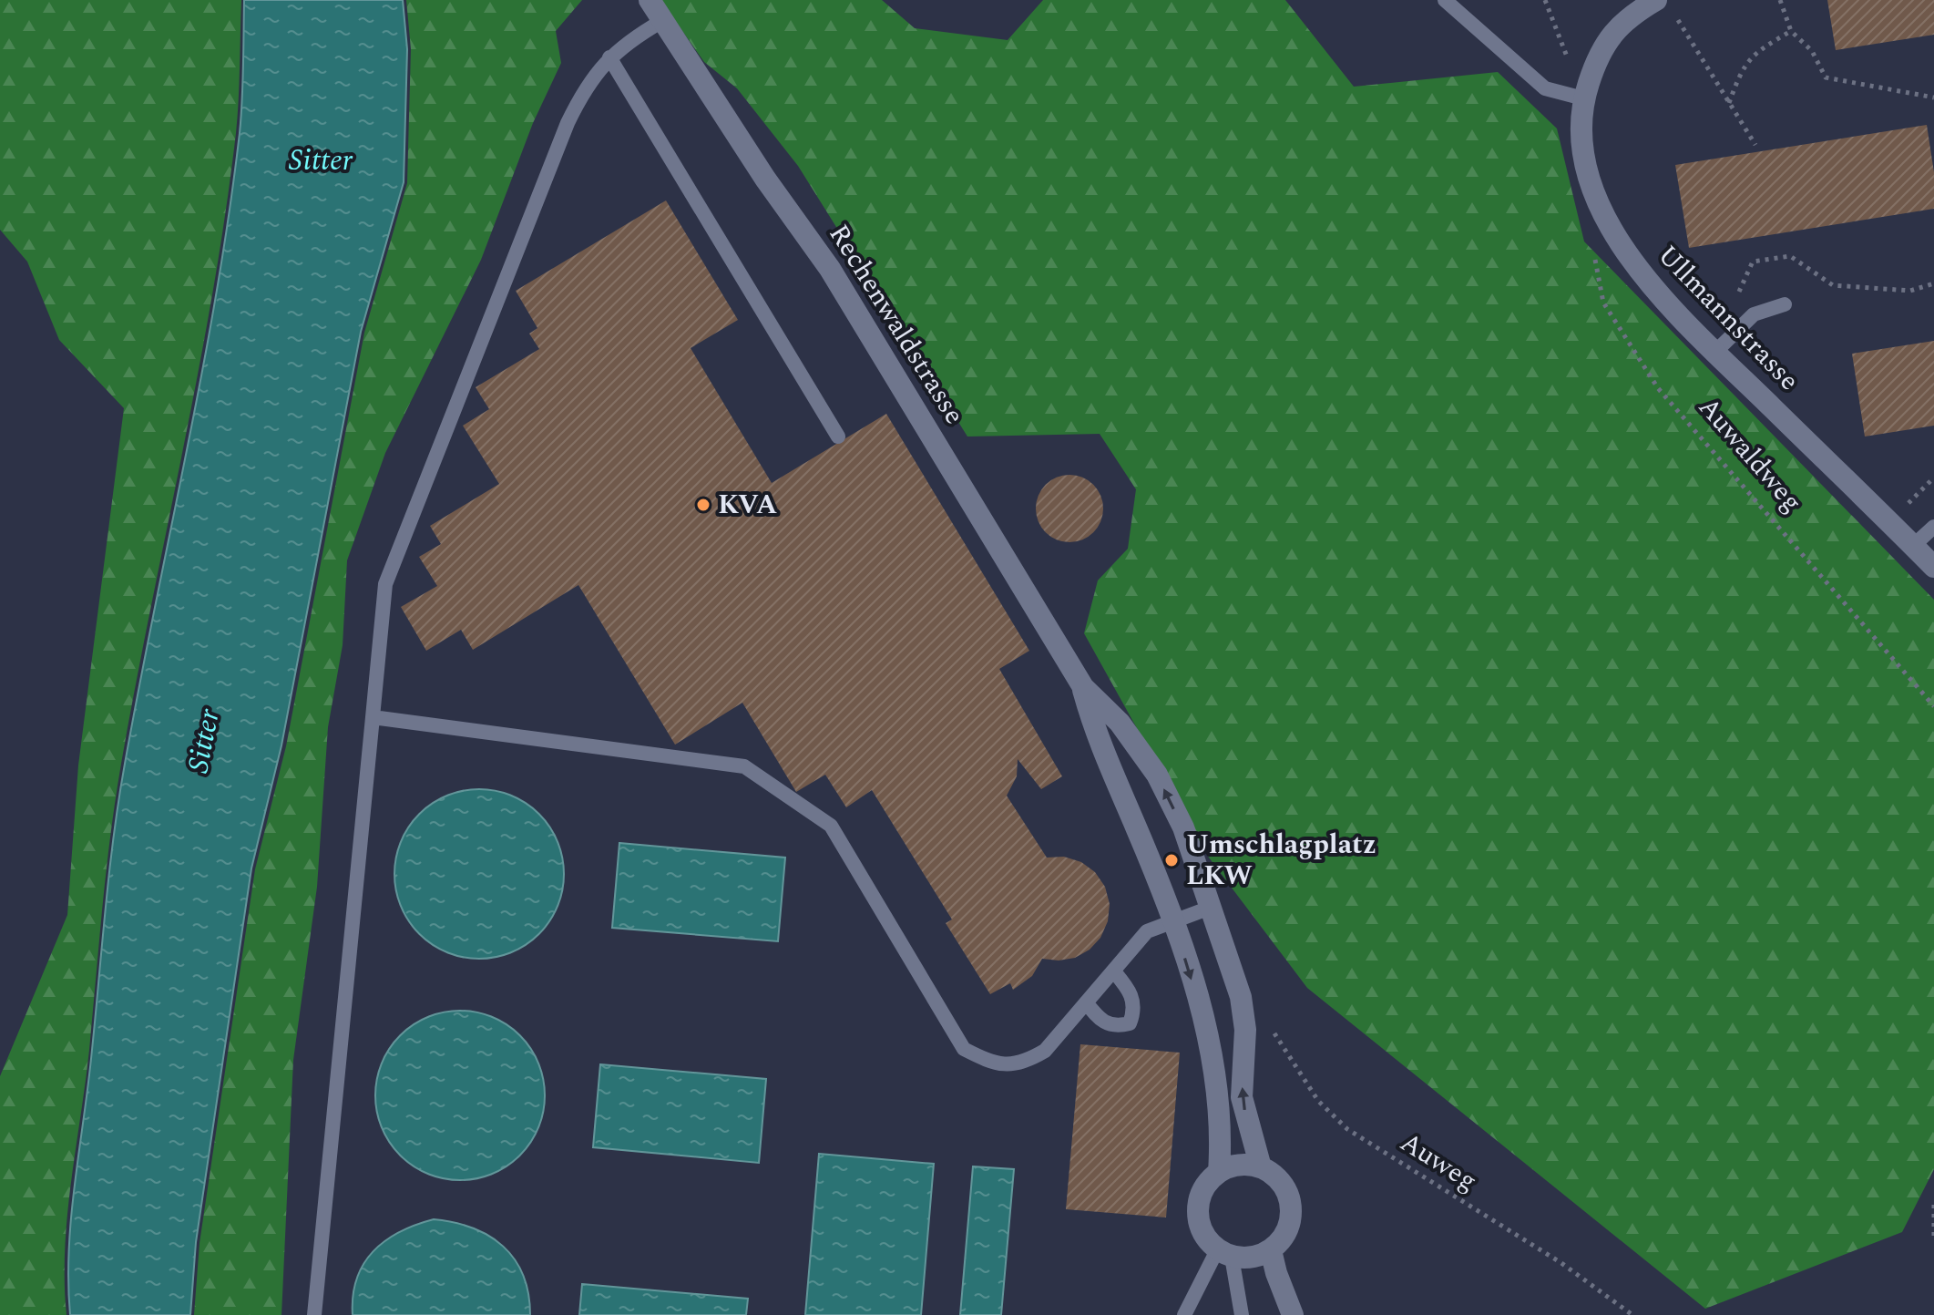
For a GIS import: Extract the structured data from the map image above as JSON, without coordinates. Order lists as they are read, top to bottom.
{
  "streets": {
    "street": ["Ullmannstrasse", "Rechenwaldstrasse"],
    "path": ["Auwaldweg", "Auweg"]
  },
  "crossings": [
    ["Ullmannstrasse", "Auwaldweg"],
    ["Rechenwaldstrasse", "Auweg"]
  ],
  "water": ["Sitter"],
  "places": ["KVA", "Umschlagplatz LKW"]
}
